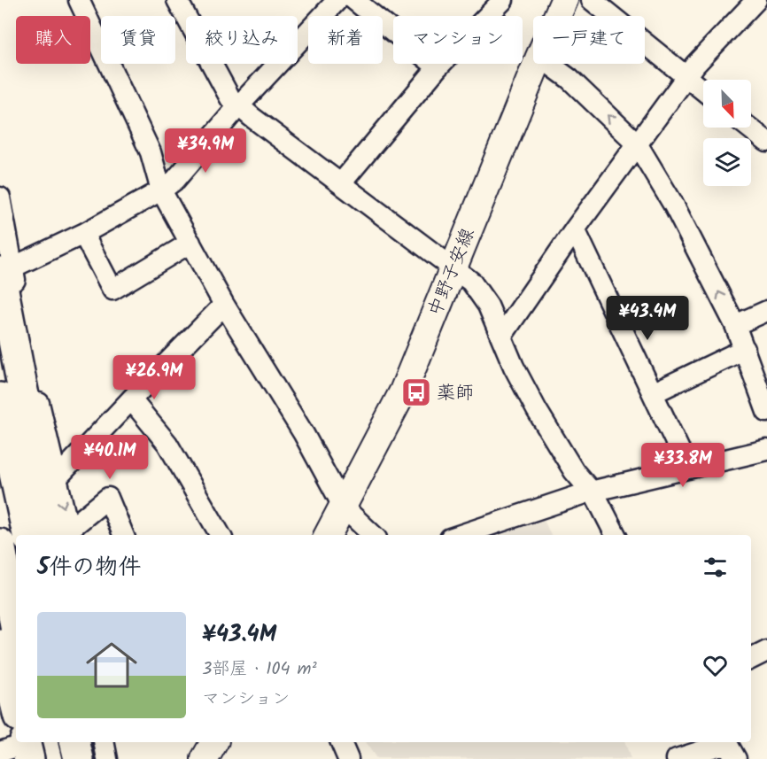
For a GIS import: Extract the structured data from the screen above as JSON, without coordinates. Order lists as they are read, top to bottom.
{
  "streets": {
    "main road": ["中野子安線"]
  },
  "places": {
    "bus stop": ["薬師"]
  },
  "north": "bottom right",
  "page": {
    "chip": [
      "購入",
      "賃貸",
      "絞り込み",
      "新着",
      "マンション",
      "一戸建て"
    ],
    "price": [
      "¥34.9M",
      "¥43.4M",
      "¥26.9M",
      "¥40.1M",
      "¥33.8M"
    ],
    "heading": "5件の物件",
    "list": [
      {
        "name": "¥43.4M",
        "note": "3部屋 · 104 m² · マンション"
      }
    ]
  }
}
